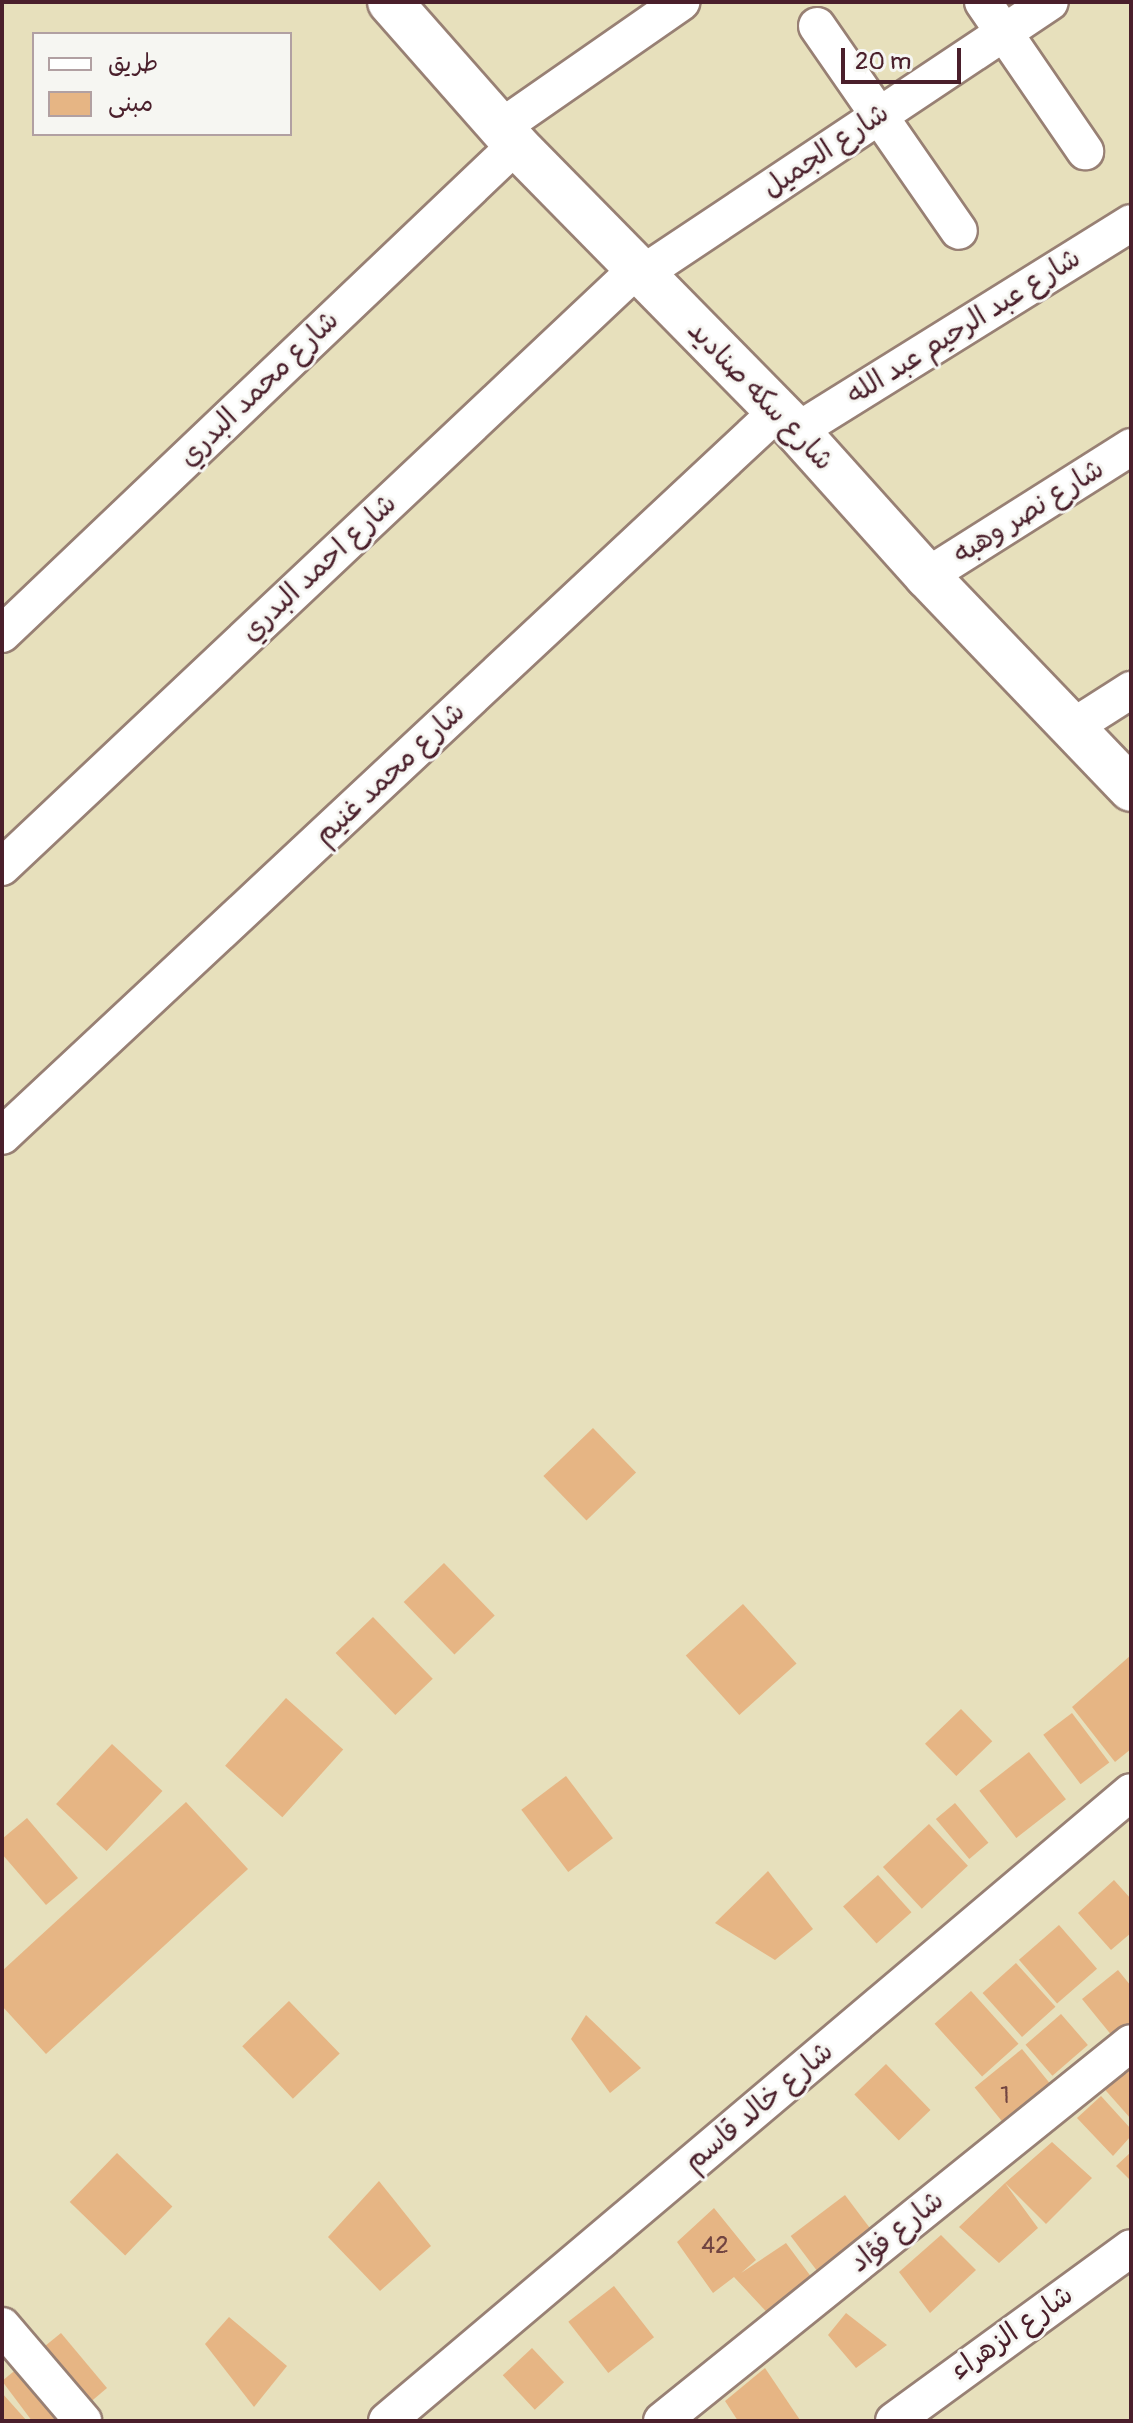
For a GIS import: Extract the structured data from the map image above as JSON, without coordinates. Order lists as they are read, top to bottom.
{
  "streets": {
    "street": [
      "شارع الجميل",
      "شارع عبد الرحيم عبد الله",
      "شارع محمد البدري",
      "شارع سكه صناديد",
      "شارع نصر وهبه",
      "شارع احمد البدري",
      "شارع محمد غنيم",
      "شارع خالد قاسم",
      "شارع فؤاد",
      "شارع الزهراء"
    ]
  },
  "crossings": [
    ["شارع الجميل", "شارع سكه صناديد"],
    ["شارع الجميل", "شارع احمد البدري"],
    ["شارع عبد الرحيم عبد الله", "شارع سكه صناديد"],
    ["شارع عبد الرحيم عبد الله", "شارع محمد غنيم"],
    ["شارع محمد البدري", "شارع سكه صناديد"],
    ["شارع سكه صناديد", "شارع نصر وهبه"],
    ["شارع سكه صناديد", "شارع احمد البدري"],
    ["شارع سكه صناديد", "شارع محمد غنيم"]
  ],
  "house_numbers": ["1", "42"],
  "legend": ["طريق", "مبنى"],
  "scale_bar": "20 m"
}
